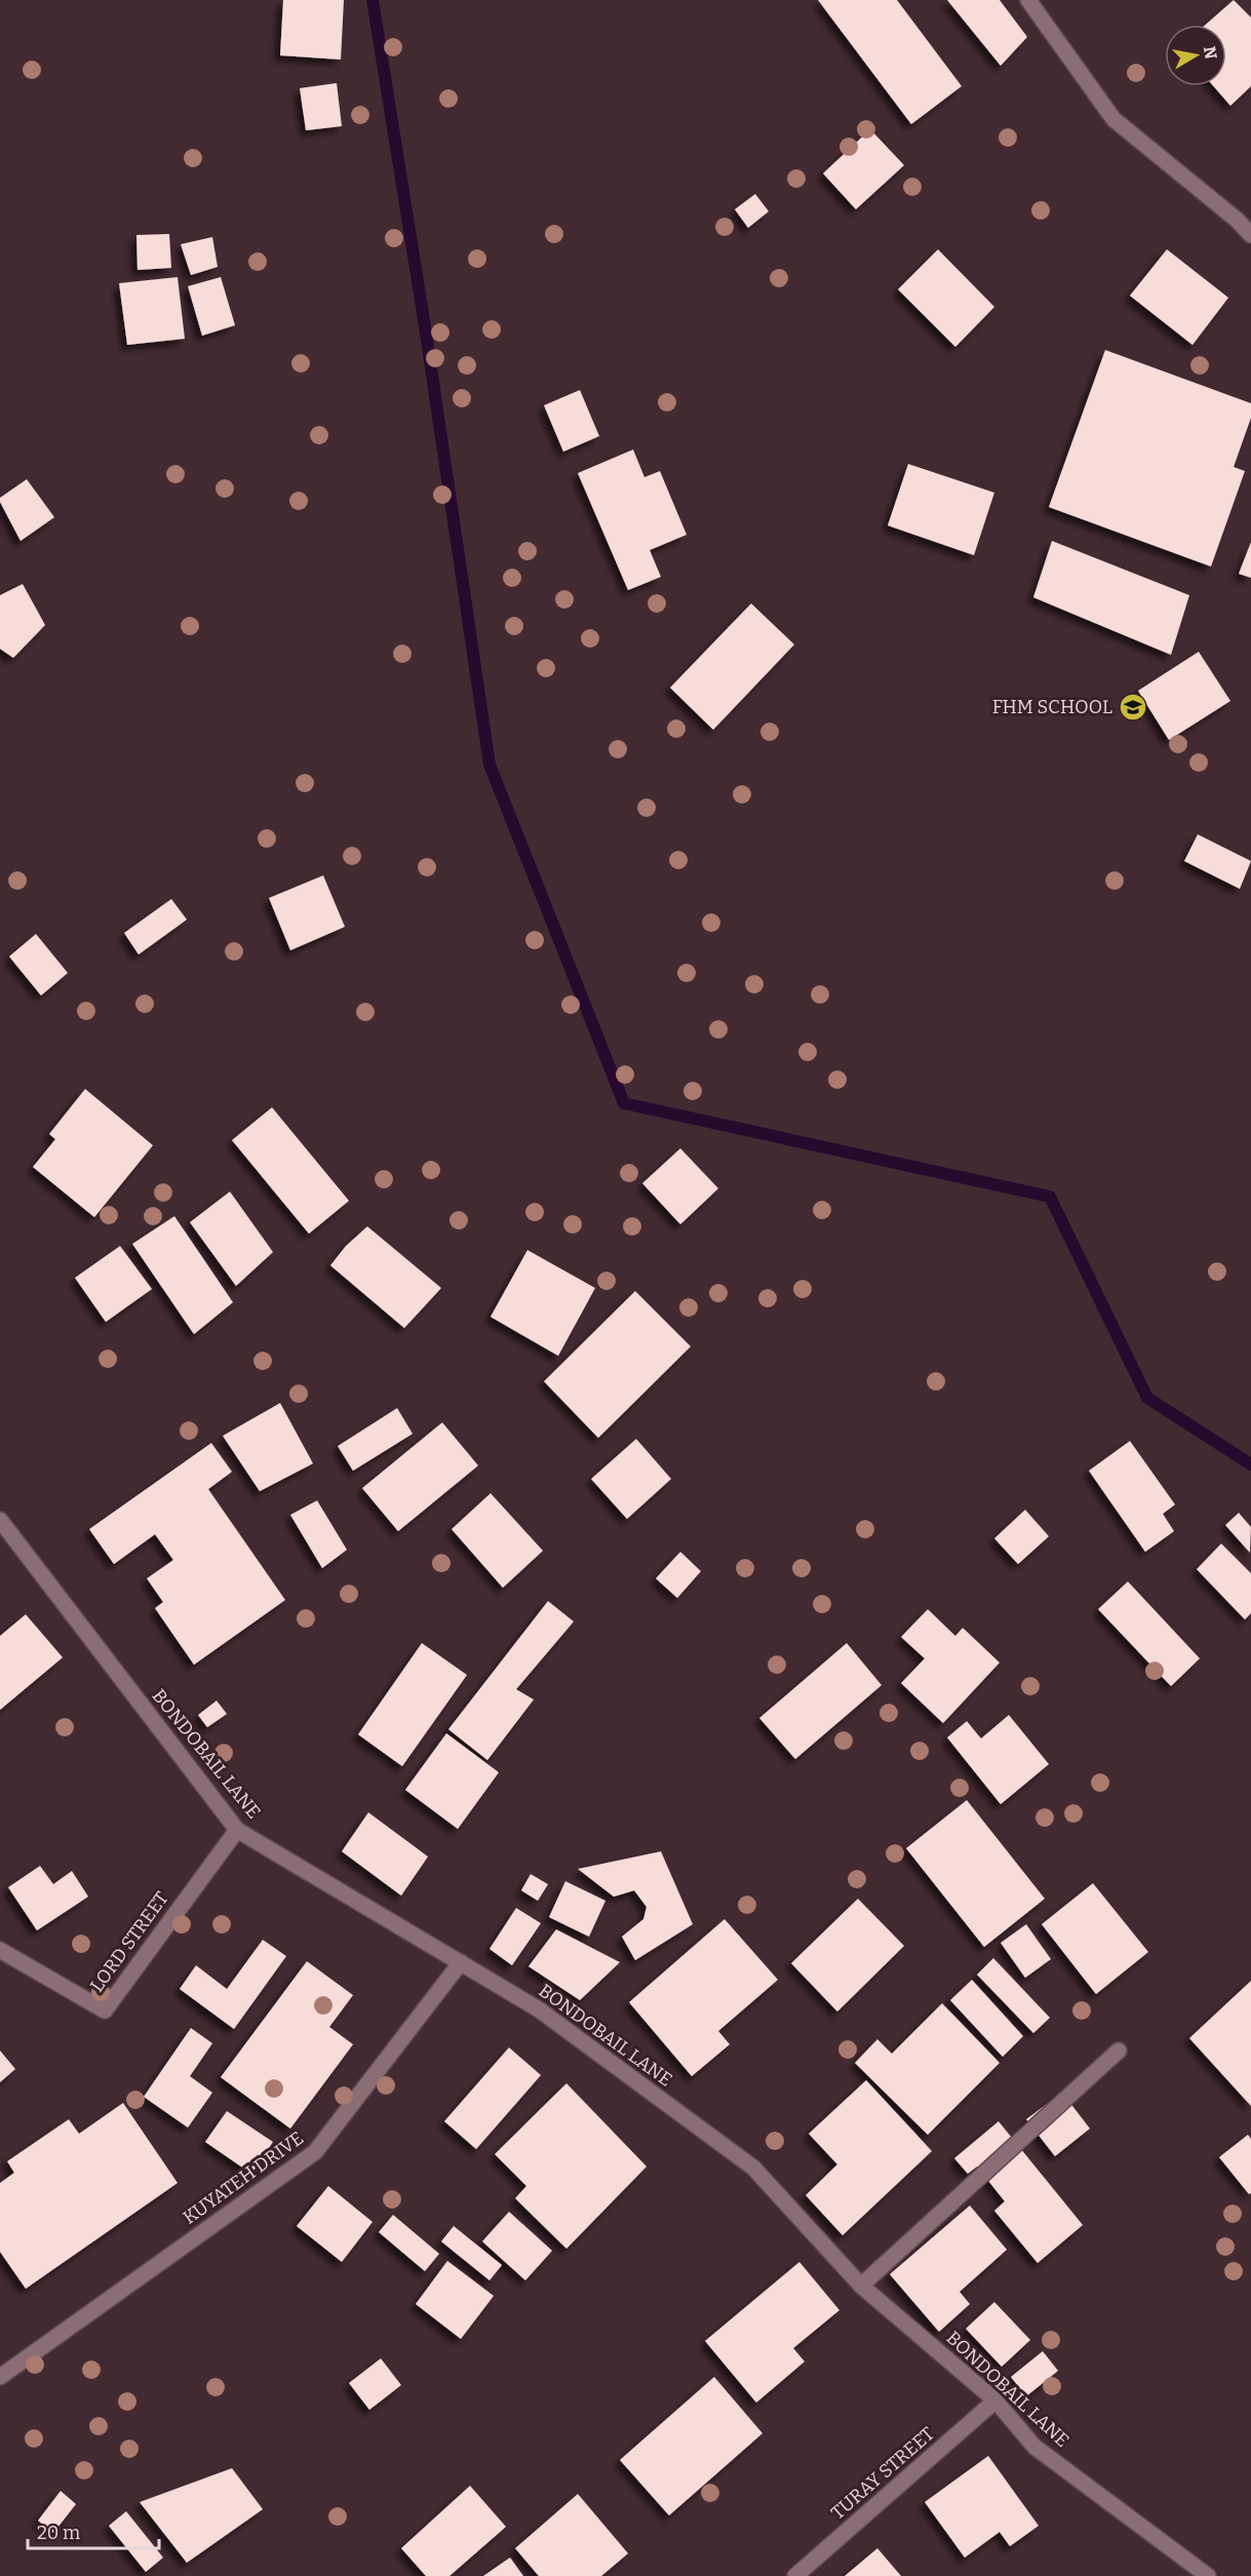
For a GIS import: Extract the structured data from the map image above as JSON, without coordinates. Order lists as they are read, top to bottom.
{
  "streets": {
    "street": [
      "BONDOBAIL LANE",
      "LORD STREET",
      "KUYATEH DRIVE",
      "TURAY STREET"
    ]
  },
  "crossings": [
    ["BONDOBAIL LANE", "LORD STREET"],
    ["BONDOBAIL LANE", "KUYATEH DRIVE"],
    ["BONDOBAIL LANE", "TURAY STREET"]
  ],
  "places": {
    "school or university": ["FHM SCHOOL"]
  },
  "scale_bar": "20 m",
  "north": "right"
}
